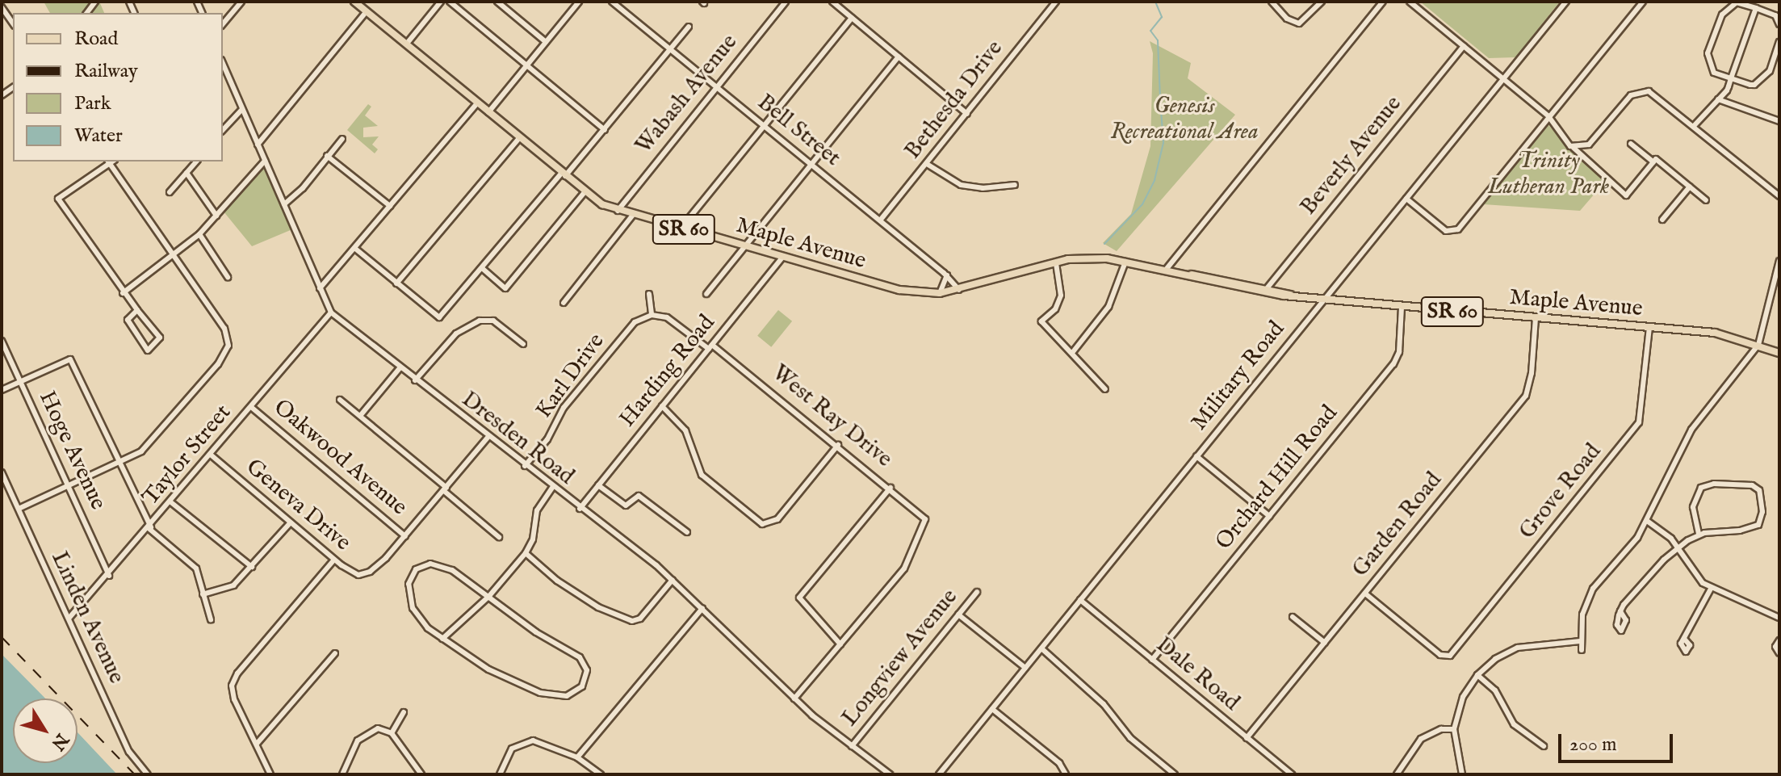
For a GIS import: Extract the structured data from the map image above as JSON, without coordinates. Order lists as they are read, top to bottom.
{
  "streets": {
    "main road": ["SR 60", "Maple Avenue"],
    "street": [
      "Wabash Avenue",
      "Bethesda Drive",
      "Bell Street",
      "Beverly Avenue",
      "Harding Road",
      "Karl Drive",
      "Military Road",
      "West Ray Drive",
      "Dresden Road",
      "Hoge Avenue",
      "Taylor Street",
      "Oakwood Avenue",
      "Orchard Hill Road",
      "Grove Road",
      "Geneva Drive",
      "Garden Road",
      "Linden Avenue",
      "Longview Avenue",
      "Dale Road"
    ]
  },
  "crossings": [
    ["Wabash Avenue", "Bell Street"],
    ["Wabash Avenue", "Maple Avenue"],
    ["Bethesda Drive", "Bell Street"],
    ["Bell Street", "Maple Avenue"],
    ["Beverly Avenue", "Maple Avenue"],
    ["Maple Avenue", "Harding Road"],
    ["Maple Avenue", "Military Road"],
    ["Maple Avenue", "Orchard Hill Road"],
    ["Maple Avenue", "Grove Road"],
    ["Maple Avenue", "Garden Road"],
    ["Harding Road", "West Ray Drive"],
    ["Harding Road", "Dresden Road"],
    ["Karl Drive", "Dresden Road"],
    ["Military Road", "Dale Road"],
    ["Dresden Road", "Taylor Street"],
    ["Dresden Road", "Longview Avenue"],
    ["Hoge Avenue", "Taylor Street"],
    ["Taylor Street", "Oakwood Avenue"],
    ["Taylor Street", "Geneva Drive"],
    ["Taylor Street", "Linden Avenue"],
    ["Oakwood Avenue", "Geneva Drive"],
    ["Orchard Hill Road", "Dale Road"],
    ["Grove Road", "Garden Road"],
    ["Garden Road", "Dale Road"]
  ],
  "parks": ["Genesis Recreational Area", "Trinity Lutheran Park"],
  "legend": [
    "Road",
    "Railway",
    "Park",
    "Water"
  ],
  "scale_bar": "200 m",
  "north": "bottom right"
}
